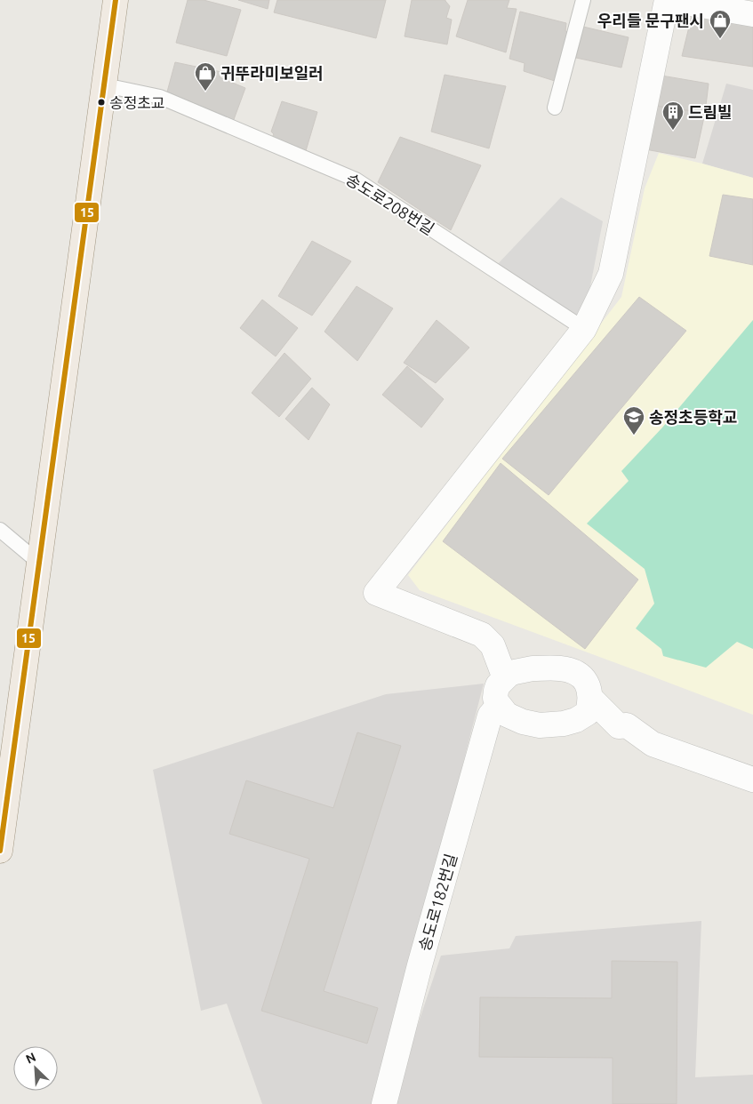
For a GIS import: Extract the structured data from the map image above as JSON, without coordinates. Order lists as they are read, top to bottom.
{
  "streets": {
    "street": ["송도로182번길"],
    "lane": ["송도로208번길"]
  },
  "places": {
    "shop": ["우리들 문구팬시", "귀뚜라미보일러"],
    "other": ["송정초교"],
    "building": ["드림빌"],
    "school or university": ["송정초등학교"]
  },
  "lines": ["transit line 15"],
  "north": "top left"
}
